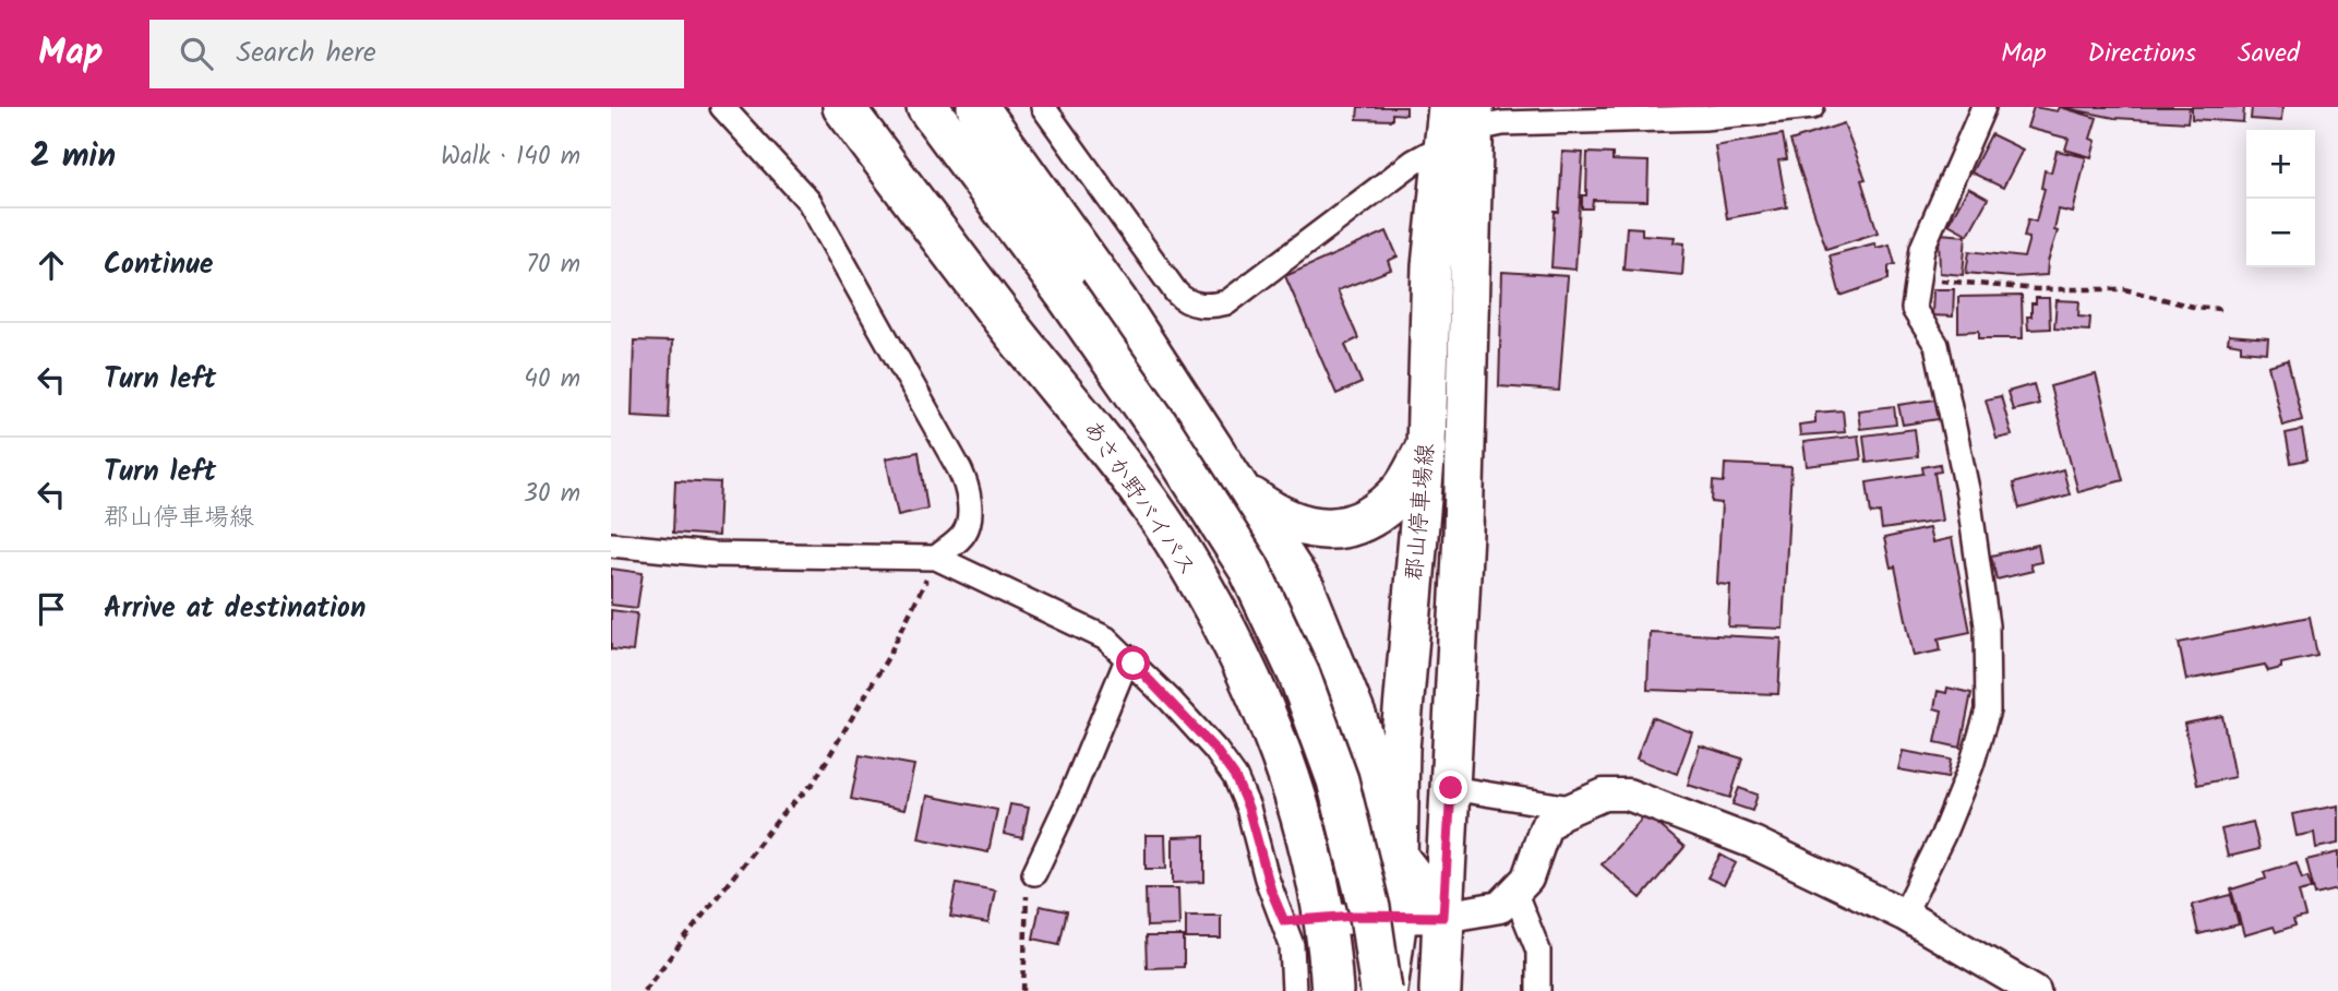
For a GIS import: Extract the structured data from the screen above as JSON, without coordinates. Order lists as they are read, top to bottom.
{
  "streets": {
    "highway": ["あさか野バイパス"],
    "main road": ["郡山停車場線"]
  },
  "page": {
    "header": "Map",
    "search": "Search here",
    "nav": ["Map", "Directions", "Saved"],
    "heading": ["2 min", "Walk · 140 m"],
    "map_buttons": ["+", "−"],
    "list": [
      ["Continue", "70 m"],
      ["Turn left", "40 m"],
      ["Turn left", "郡山停車場線", "30 m"],
      "Arrive at destination"
    ]
  }
}
